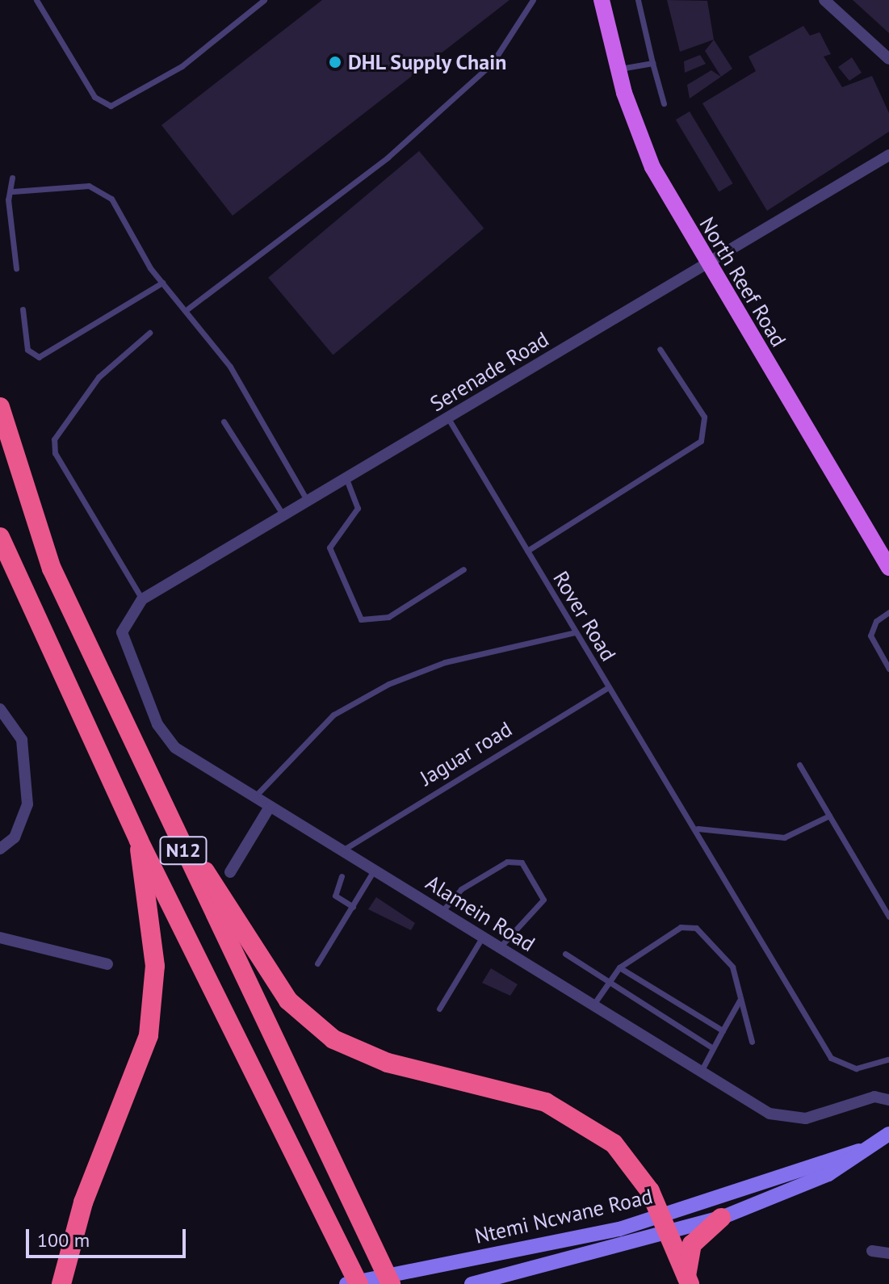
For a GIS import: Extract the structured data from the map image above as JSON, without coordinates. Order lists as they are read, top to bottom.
{
  "streets": {
    "highway": ["N12"],
    "main road": ["North Reef Road", "Ntemi Ncwane Road"],
    "street": ["Serenade Road", "Alamein Road"],
    "lane": ["Rover Road", "Jaguar road"]
  },
  "crossings": [
    ["North Reef Road", "Serenade Road"],
    ["Serenade Road", "Rover Road"],
    ["Serenade Road", "Alamein Road"],
    ["Rover Road", "Jaguar road"],
    ["Jaguar road", "Alamein Road"]
  ],
  "places": ["DHL Supply Chain"],
  "scale_bar": "100 m"
}
